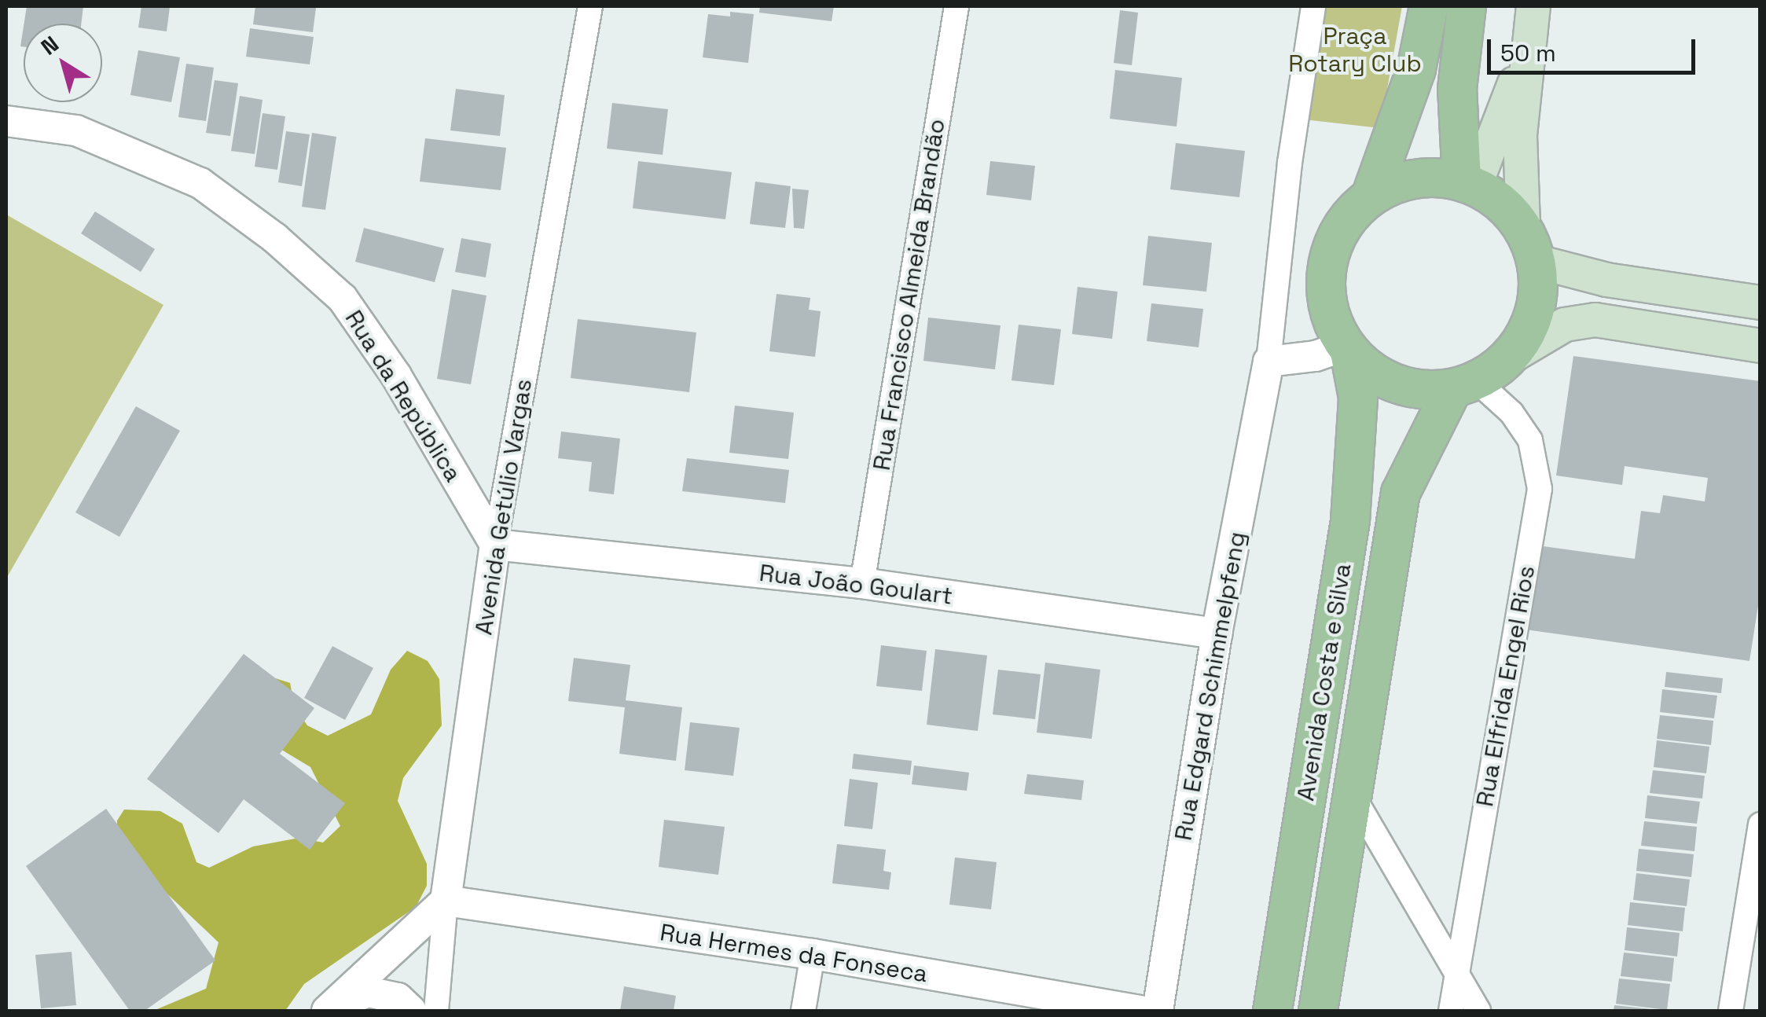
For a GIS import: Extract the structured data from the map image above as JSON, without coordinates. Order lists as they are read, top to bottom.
{
  "streets": {
    "main road": ["Avenida Costa e Silva"],
    "street": [
      "Rua Francisco Almeida Brandão",
      "Rua da República",
      "Avenida Getúlio Vargas",
      "Rua João Goulart",
      "Rua Edgard Schimmelpfeng",
      "Rua Elfrida Engel Rios",
      "Rua Hermes da Fonseca"
    ]
  },
  "crossings": [
    ["Rua Francisco Almeida Brandão", "Rua João Goulart"],
    ["Rua da República", "Avenida Getúlio Vargas"],
    ["Rua da República", "Rua João Goulart"],
    ["Avenida Getúlio Vargas", "Rua João Goulart"],
    ["Avenida Getúlio Vargas", "Rua Hermes da Fonseca"],
    ["Rua João Goulart", "Rua Edgard Schimmelpfeng"],
    ["Avenida Costa e Silva", "Rua Elfrida Engel Rios"]
  ],
  "parks": ["Praça Rotary Club"],
  "scale_bar": "50 m",
  "north": "top left"
}
